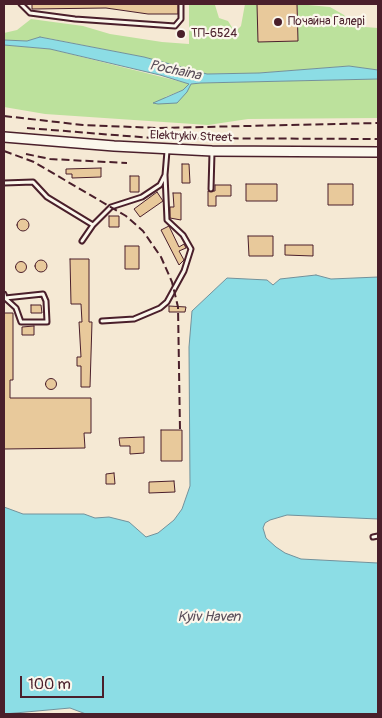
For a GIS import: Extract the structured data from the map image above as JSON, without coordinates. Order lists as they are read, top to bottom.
{
  "streets": {
    "street": ["Elektrykiv Street"]
  },
  "water": ["Pochaina", "Kyiv Haven"],
  "places": ["Почайна Галері", "ТП-6524"],
  "scale_bar": "100 m"
}
